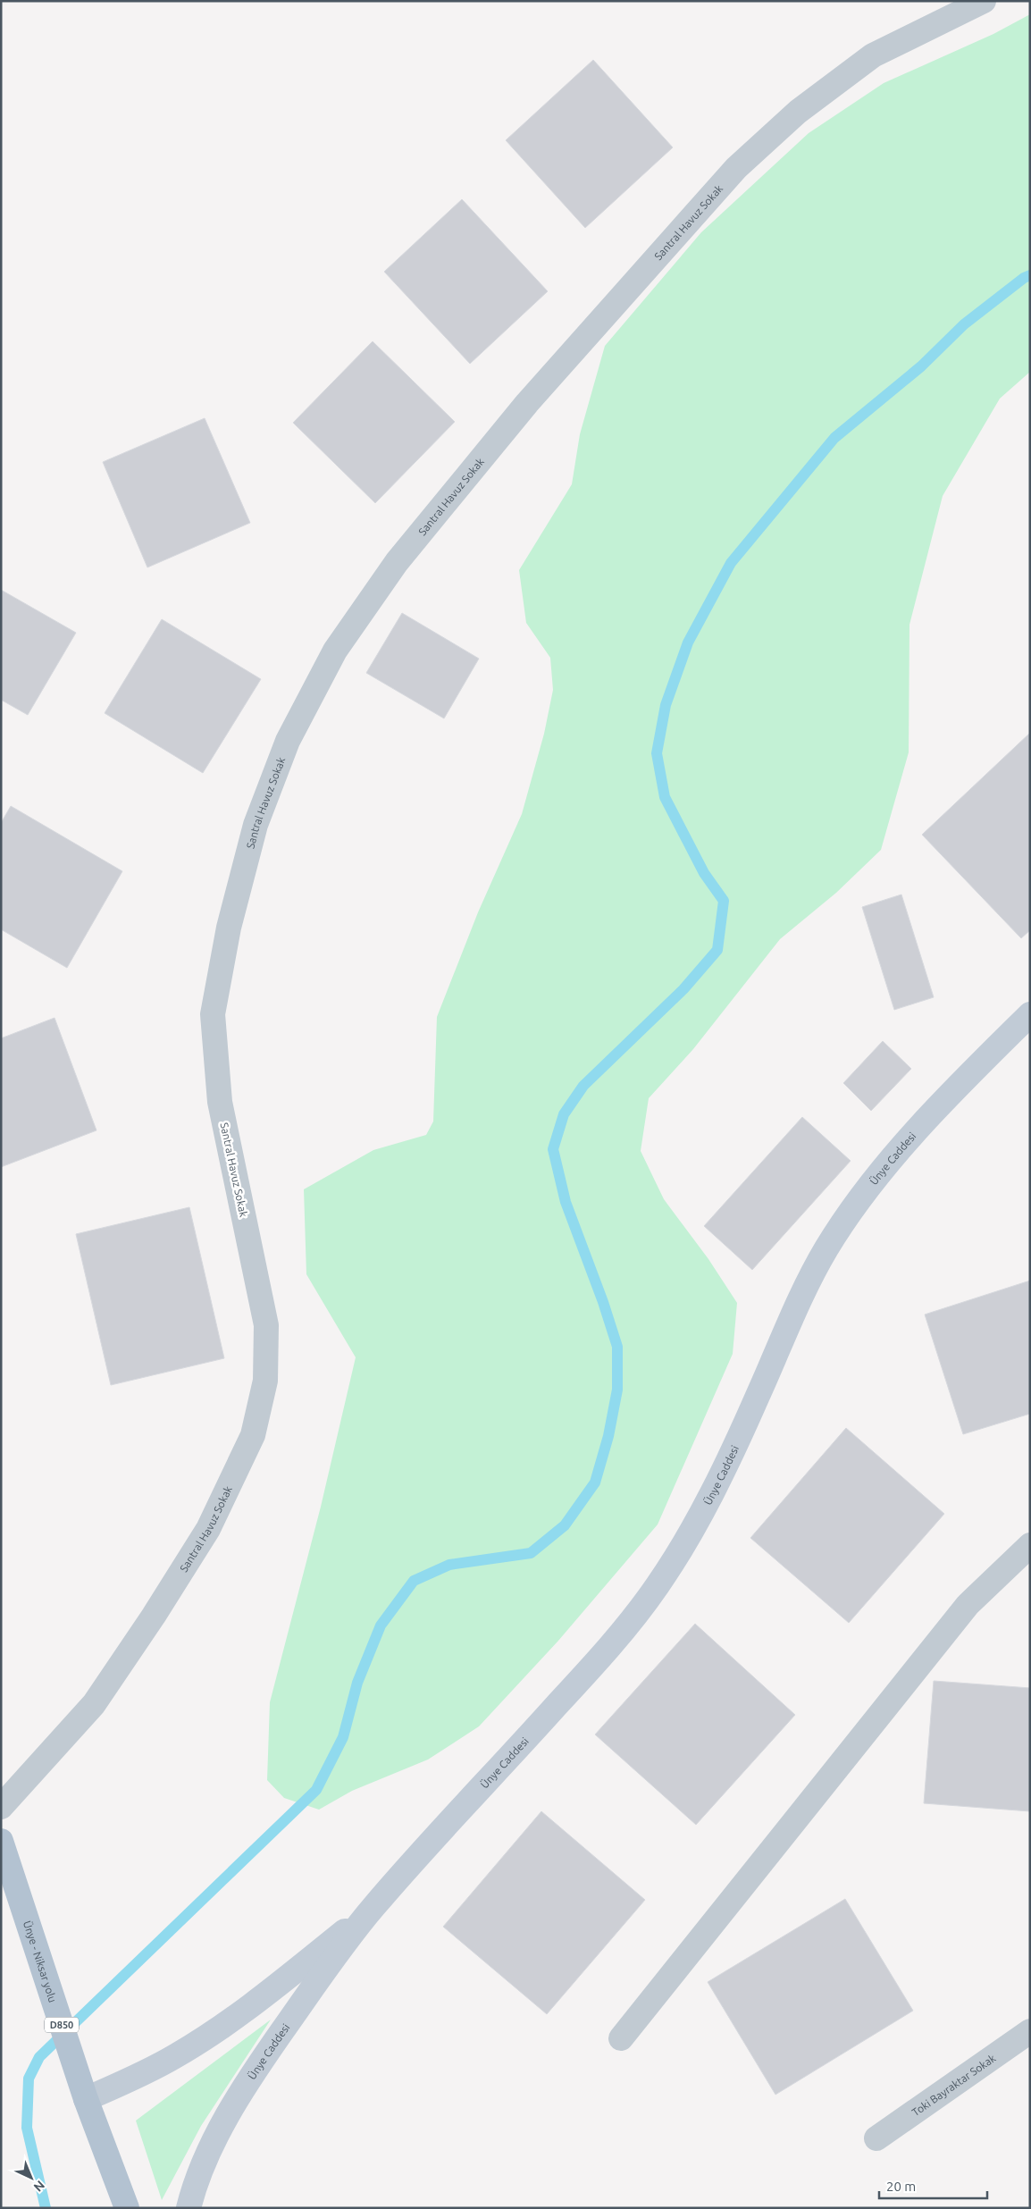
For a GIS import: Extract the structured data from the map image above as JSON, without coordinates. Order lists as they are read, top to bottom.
{
  "streets": {
    "main road": ["Ünye Caddesi", "Ünye - Niksar yolu", "D850"],
    "street": ["Santral Havuz Sokak", "Toki Bayraktar Sokak"]
  },
  "crossings": [
    ["Ünye Caddesi", "Ünye - Niksar yolu"]
  ],
  "scale_bar": "20 m",
  "north": "bottom right"
}
